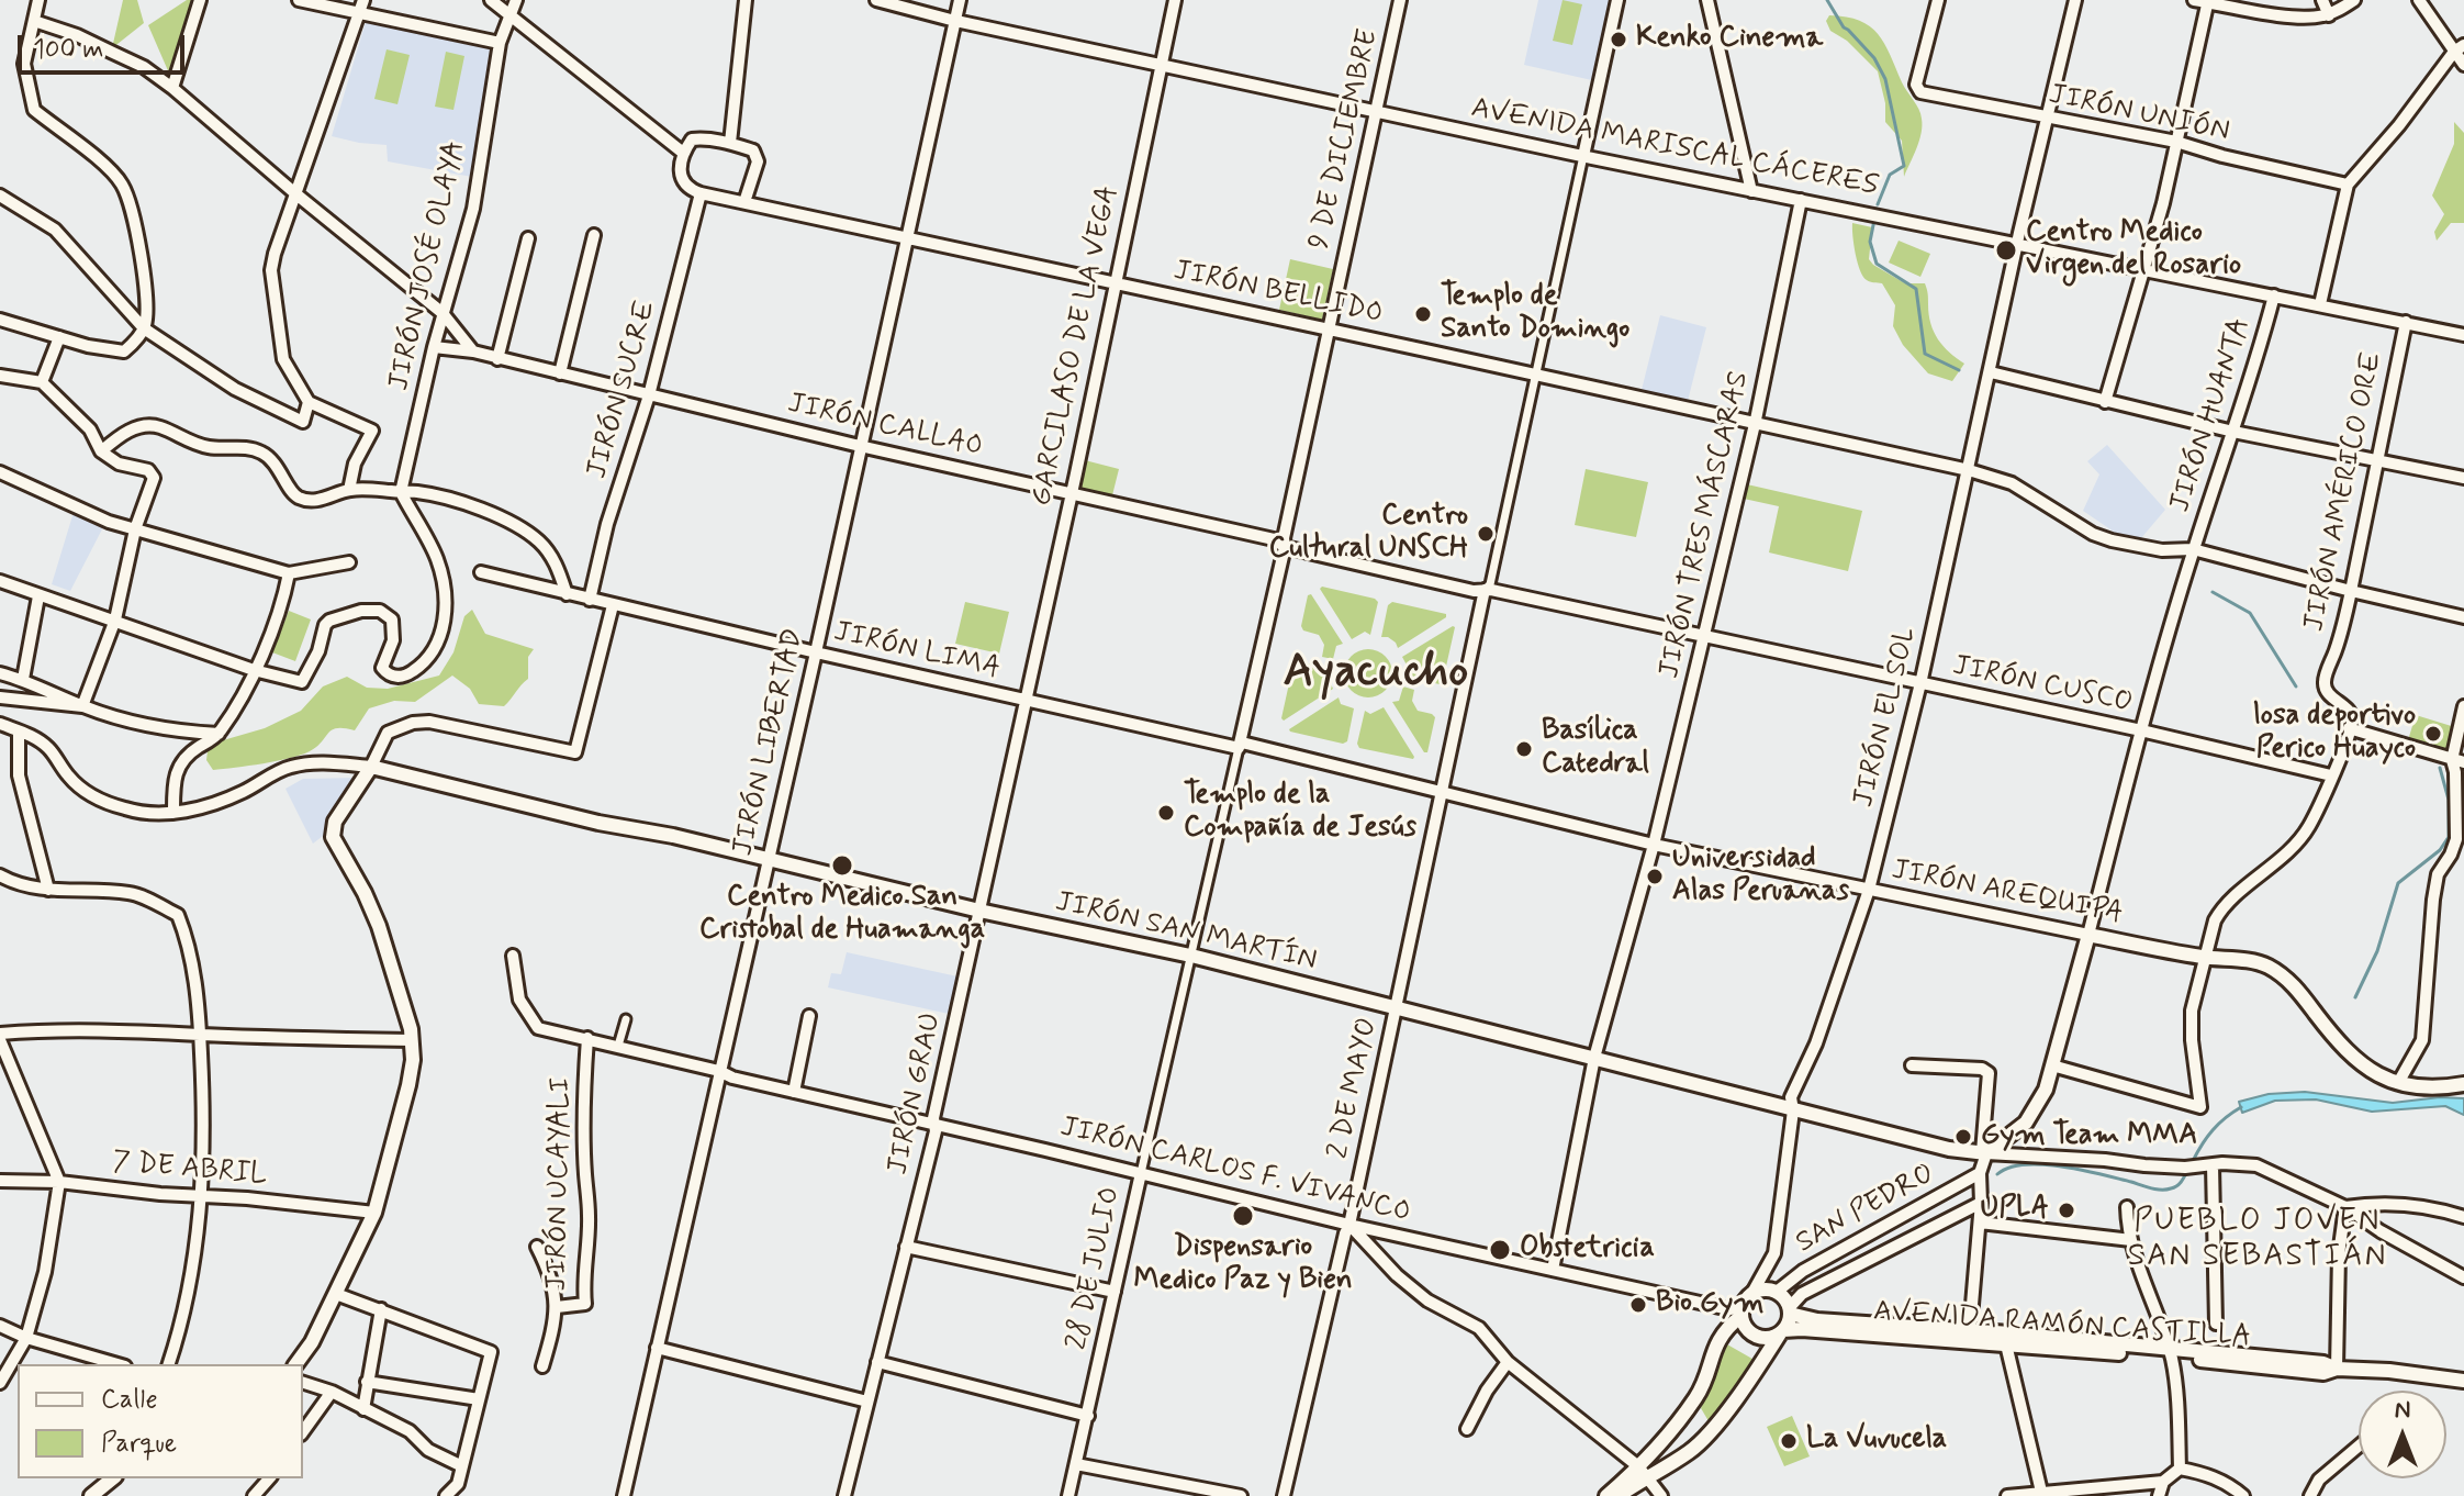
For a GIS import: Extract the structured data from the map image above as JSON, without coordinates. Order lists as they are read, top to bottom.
{
  "streets": {
    "street": [
      "JIRÓN UNIÓN",
      "9 DE DICIEMBRE",
      "AVENIDA MARISCAL CÁCERES",
      "JIRÓN JOSÉ OLAYA",
      "JIRÓN BELLIDO",
      "GARCILASO DE LA VEGA",
      "JIRÓN SUCRE",
      "JIRÓN HUANTA",
      "JIRÓN CALLAO",
      "JIRÓN AMÉRICO ORE",
      "JIRÓN TRES MÁSCARAS",
      "JIRÓN LIMA",
      "JIRÓN CUSCO",
      "JIRÓN EL SOL",
      "JIRÓN LIBERTAD",
      "JIRÓN AREQUIPA",
      "JIRÓN SAN MARTÍN",
      "2 DE MAYO",
      "JIRÓN GRAU",
      "7 DE ABRIL",
      "JIRÓN CARLOS F. VIVANCO",
      "JIRÓN UCAYALI",
      "SAN PEDRO",
      "28 DE JULIO",
      "AVENIDA RAMÓN CASTILLA"
    ]
  },
  "crossings": [
    ["JIRÓN UNIÓN", "JIRÓN EL SOL"],
    ["9 DE DICIEMBRE", "AVENIDA MARISCAL CÁCERES"],
    ["9 DE DICIEMBRE", "JIRÓN BELLIDO"],
    ["9 DE DICIEMBRE", "JIRÓN CALLAO"],
    ["9 DE DICIEMBRE", "JIRÓN LIMA"],
    ["9 DE DICIEMBRE", "28 DE JULIO"],
    ["AVENIDA MARISCAL CÁCERES", "GARCILASO DE LA VEGA"],
    ["AVENIDA MARISCAL CÁCERES", "JIRÓN HUANTA"],
    ["AVENIDA MARISCAL CÁCERES", "JIRÓN AMÉRICO ORE"],
    ["AVENIDA MARISCAL CÁCERES", "JIRÓN TRES MÁSCARAS"],
    ["AVENIDA MARISCAL CÁCERES", "JIRÓN EL SOL"],
    ["AVENIDA MARISCAL CÁCERES", "JIRÓN LIBERTAD"],
    ["JIRÓN JOSÉ OLAYA", "JIRÓN CALLAO"],
    ["JIRÓN BELLIDO", "GARCILASO DE LA VEGA"],
    ["JIRÓN BELLIDO", "JIRÓN SUCRE"],
    ["JIRÓN BELLIDO", "JIRÓN HUANTA"],
    ["JIRÓN BELLIDO", "JIRÓN AMÉRICO ORE"],
    ["JIRÓN BELLIDO", "JIRÓN TRES MÁSCARAS"],
    ["JIRÓN BELLIDO", "JIRÓN EL SOL"],
    ["JIRÓN BELLIDO", "JIRÓN LIBERTAD"],
    ["GARCILASO DE LA VEGA", "JIRÓN CALLAO"],
    ["GARCILASO DE LA VEGA", "JIRÓN LIMA"],
    ["GARCILASO DE LA VEGA", "JIRÓN GRAU"],
    ["JIRÓN SUCRE", "JIRÓN CALLAO"],
    ["JIRÓN SUCRE", "JIRÓN LIMA"],
    ["JIRÓN HUANTA", "JIRÓN CUSCO"],
    ["JIRÓN HUANTA", "JIRÓN AREQUIPA"],
    ["JIRÓN CALLAO", "JIRÓN CUSCO"],
    ["JIRÓN CALLAO", "JIRÓN LIBERTAD"],
    ["JIRÓN CALLAO", "2 DE MAYO"],
    ["JIRÓN TRES MÁSCARAS", "JIRÓN CUSCO"],
    ["JIRÓN TRES MÁSCARAS", "JIRÓN AREQUIPA"],
    ["JIRÓN TRES MÁSCARAS", "JIRÓN SAN MARTÍN"],
    ["JIRÓN TRES MÁSCARAS", "JIRÓN CARLOS F. VIVANCO"],
    ["JIRÓN LIMA", "JIRÓN LIBERTAD"],
    ["JIRÓN LIMA", "JIRÓN AREQUIPA"],
    ["JIRÓN LIMA", "2 DE MAYO"],
    ["JIRÓN LIMA", "JIRÓN GRAU"],
    ["JIRÓN LIMA", "28 DE JULIO"],
    ["JIRÓN CUSCO", "JIRÓN EL SOL"],
    ["JIRÓN CUSCO", "2 DE MAYO"],
    ["JIRÓN EL SOL", "JIRÓN AREQUIPA"],
    ["JIRÓN EL SOL", "JIRÓN SAN MARTÍN"],
    ["JIRÓN EL SOL", "JIRÓN CARLOS F. VIVANCO"],
    ["JIRÓN EL SOL", "SAN PEDRO"],
    ["JIRÓN EL SOL", "AVENIDA RAMÓN CASTILLA"],
    ["JIRÓN LIBERTAD", "JIRÓN SAN MARTÍN"],
    ["JIRÓN LIBERTAD", "JIRÓN CARLOS F. VIVANCO"],
    ["JIRÓN LIBERTAD", "JIRÓN UCAYALI"],
    ["JIRÓN AREQUIPA", "2 DE MAYO"],
    ["JIRÓN SAN MARTÍN", "2 DE MAYO"],
    ["JIRÓN SAN MARTÍN", "JIRÓN GRAU"],
    ["JIRÓN SAN MARTÍN", "28 DE JULIO"],
    ["2 DE MAYO", "JIRÓN CARLOS F. VIVANCO"],
    ["JIRÓN GRAU", "JIRÓN CARLOS F. VIVANCO"],
    ["JIRÓN CARLOS F. VIVANCO", "JIRÓN UCAYALI"],
    ["JIRÓN CARLOS F. VIVANCO", "SAN PEDRO"],
    ["JIRÓN CARLOS F. VIVANCO", "28 DE JULIO"],
    ["JIRÓN CARLOS F. VIVANCO", "AVENIDA RAMÓN CASTILLA"],
    ["SAN PEDRO", "AVENIDA RAMÓN CASTILLA"]
  ],
  "districts": ["Ayacucho", "PUEBLO JOVEN SAN SEBASTIÁN"],
  "places": [
    "Kenko Cinema",
    "Centro Medico Virgen del Rosario",
    "Templo de Santo Domingo",
    "Centro Cultural UNSCH",
    "losa deportivo Perico Huayco",
    "Basílica Catedral",
    "Templo de la Compañía de Jesús",
    "Centro Medico San Cristobal de Huamanga",
    "Universidad Alas Peruanas",
    "Gym Team MMA",
    "UPLA",
    "Dispensario Medico Paz y Bien",
    "Obstetricia",
    "Bio Gym",
    "La Vuvucela"
  ],
  "legend": ["Calle", "Parque"],
  "scale_bar": "100 m",
  "north": "top"
}
